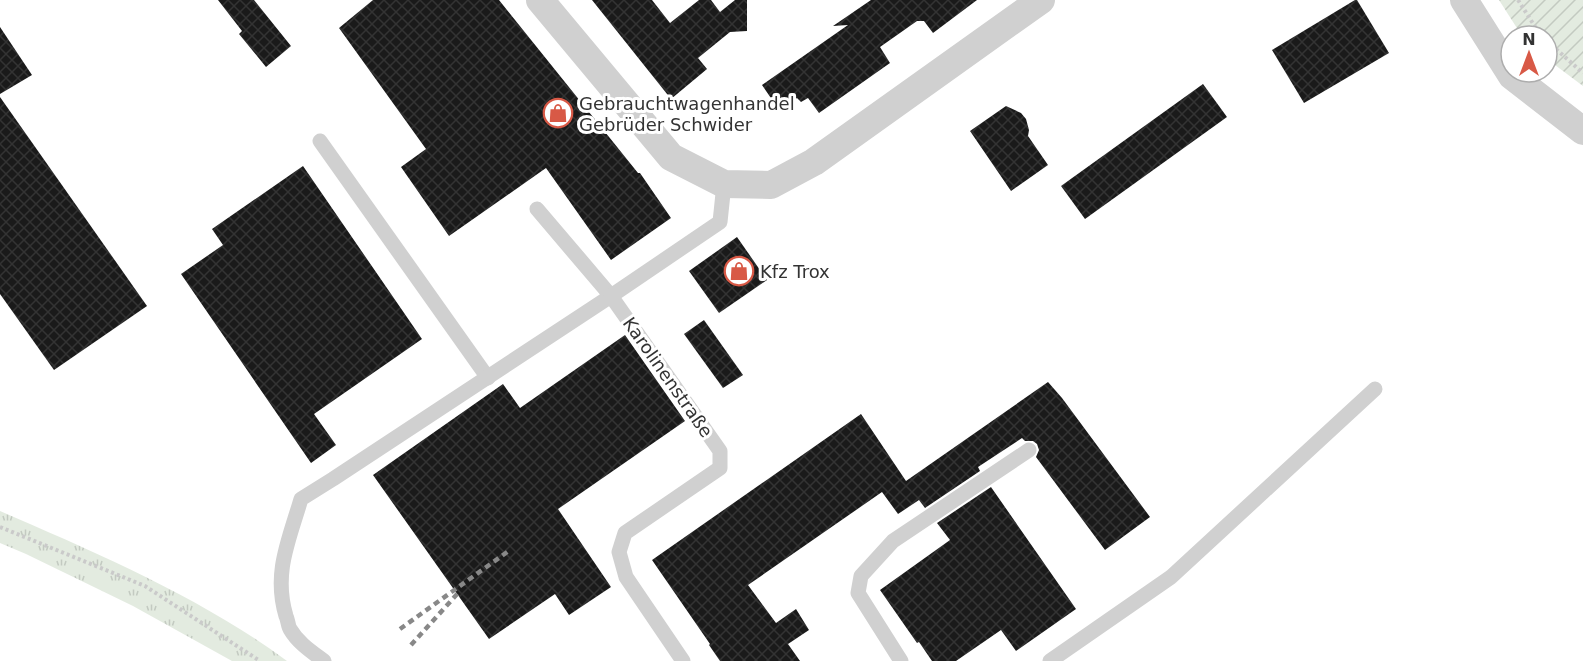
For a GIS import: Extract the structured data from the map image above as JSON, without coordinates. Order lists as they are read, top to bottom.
{
  "streets": {
    "lane": ["Karolinenstraße"]
  },
  "places": {
    "shop": ["Gebrauchtwagenhandel Gebrüder Schwider", "Kfz Trox"]
  },
  "north": "top"
}
